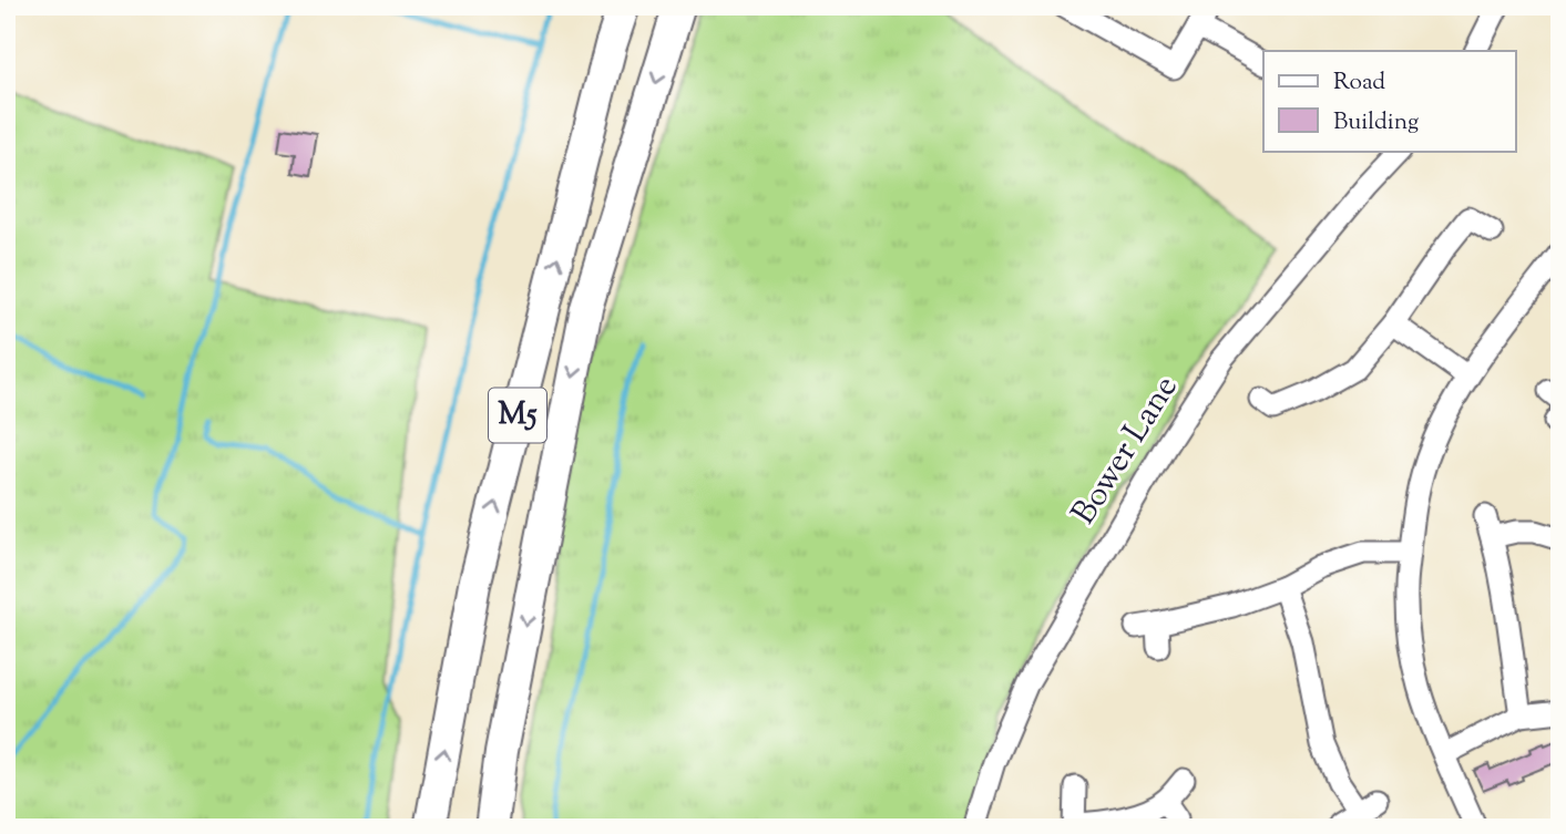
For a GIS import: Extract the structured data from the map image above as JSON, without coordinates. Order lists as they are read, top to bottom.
{
  "streets": {
    "highway": ["M5"],
    "street": ["Bower Lane"]
  },
  "legend": ["Road", "Building"]
}
